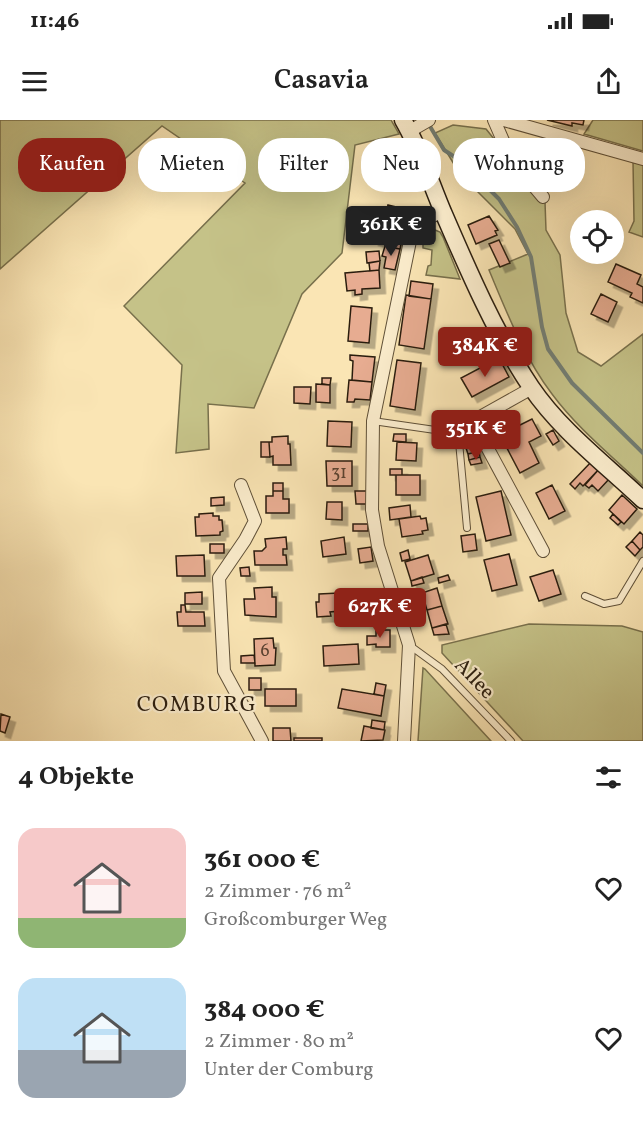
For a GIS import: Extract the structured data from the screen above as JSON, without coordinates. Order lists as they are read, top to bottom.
{
  "streets": {
    "lane": ["Allee"]
  },
  "districts": ["COMBURG"],
  "house_numbers": ["31", "6"],
  "page": {
    "status": "11:46",
    "header": "Casavia",
    "chip": [
      "Kaufen",
      "Mieten",
      "Filter",
      "Neu",
      "Wohnung"
    ],
    "price": [
      "361K €",
      "384K €",
      "351K €",
      "627K €"
    ],
    "heading": "4 Objekte",
    "list": [
      {
        "name": "361 000 €",
        "note": "2 Zimmer · 76 m² · Großcomburger Weg"
      },
      {
        "name": "384 000 €",
        "note": "2 Zimmer · 80 m² · Unter der Comburg"
      }
    ]
  }
}
